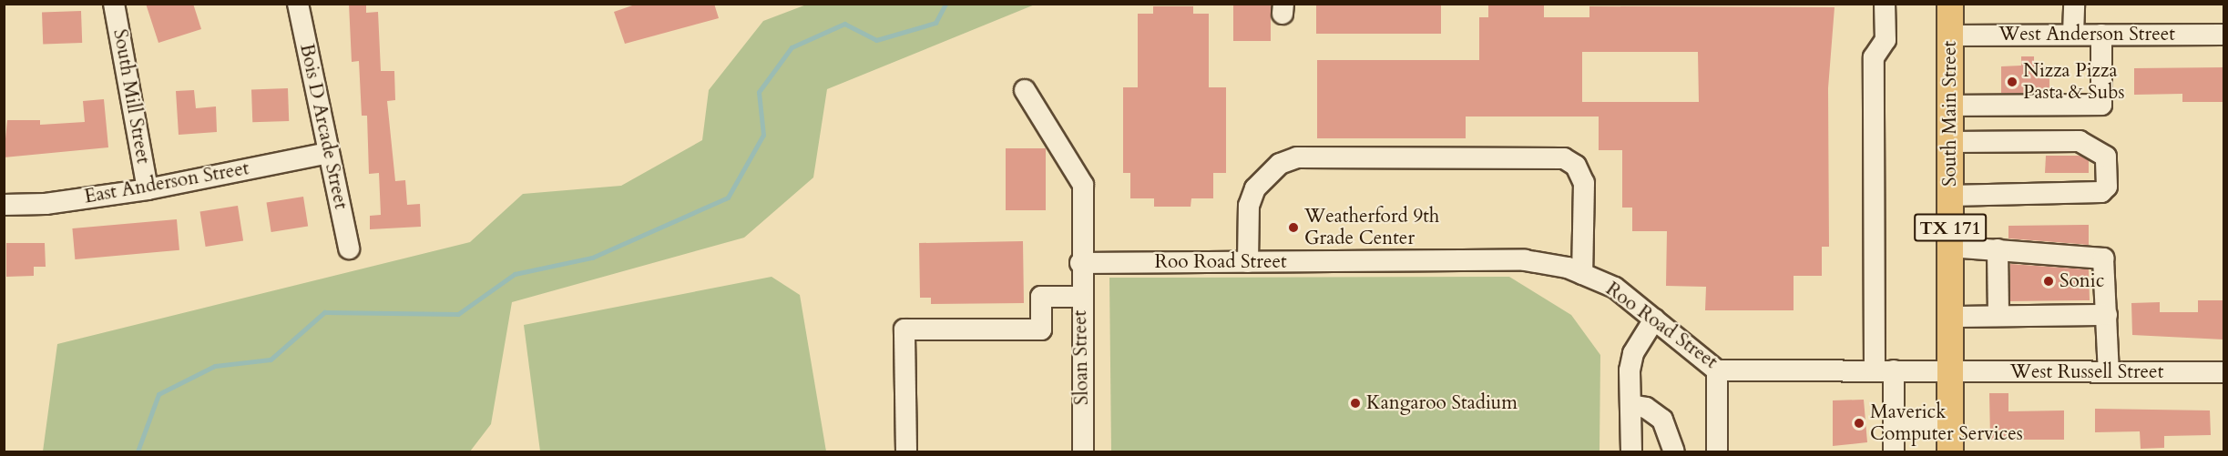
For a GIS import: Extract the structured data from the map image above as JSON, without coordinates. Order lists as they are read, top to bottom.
{
  "streets": {
    "main road": ["South Main Street", "TX 171"],
    "street": [
      "West Anderson Street",
      "South Mill Street",
      "Bois D Arcade Street",
      "East Anderson Street",
      "Roo Road Street",
      "Sloan Street",
      "West Russell Street"
    ]
  },
  "crossings": [
    ["West Anderson Street", "South Main Street"],
    ["South Mill Street", "East Anderson Street"],
    ["South Main Street", "Roo Road Street"],
    ["South Main Street", "West Russell Street"],
    ["Bois D Arcade Street", "East Anderson Street"],
    ["Roo Road Street", "Sloan Street"],
    ["Roo Road Street", "West Russell Street"]
  ],
  "places": [
    "Nizza Pizza Pasta & Subs",
    "Weatherford 9th Grade Center",
    "Sonic",
    "Kangaroo Stadium",
    "Maverick Computer Services"
  ]
}
